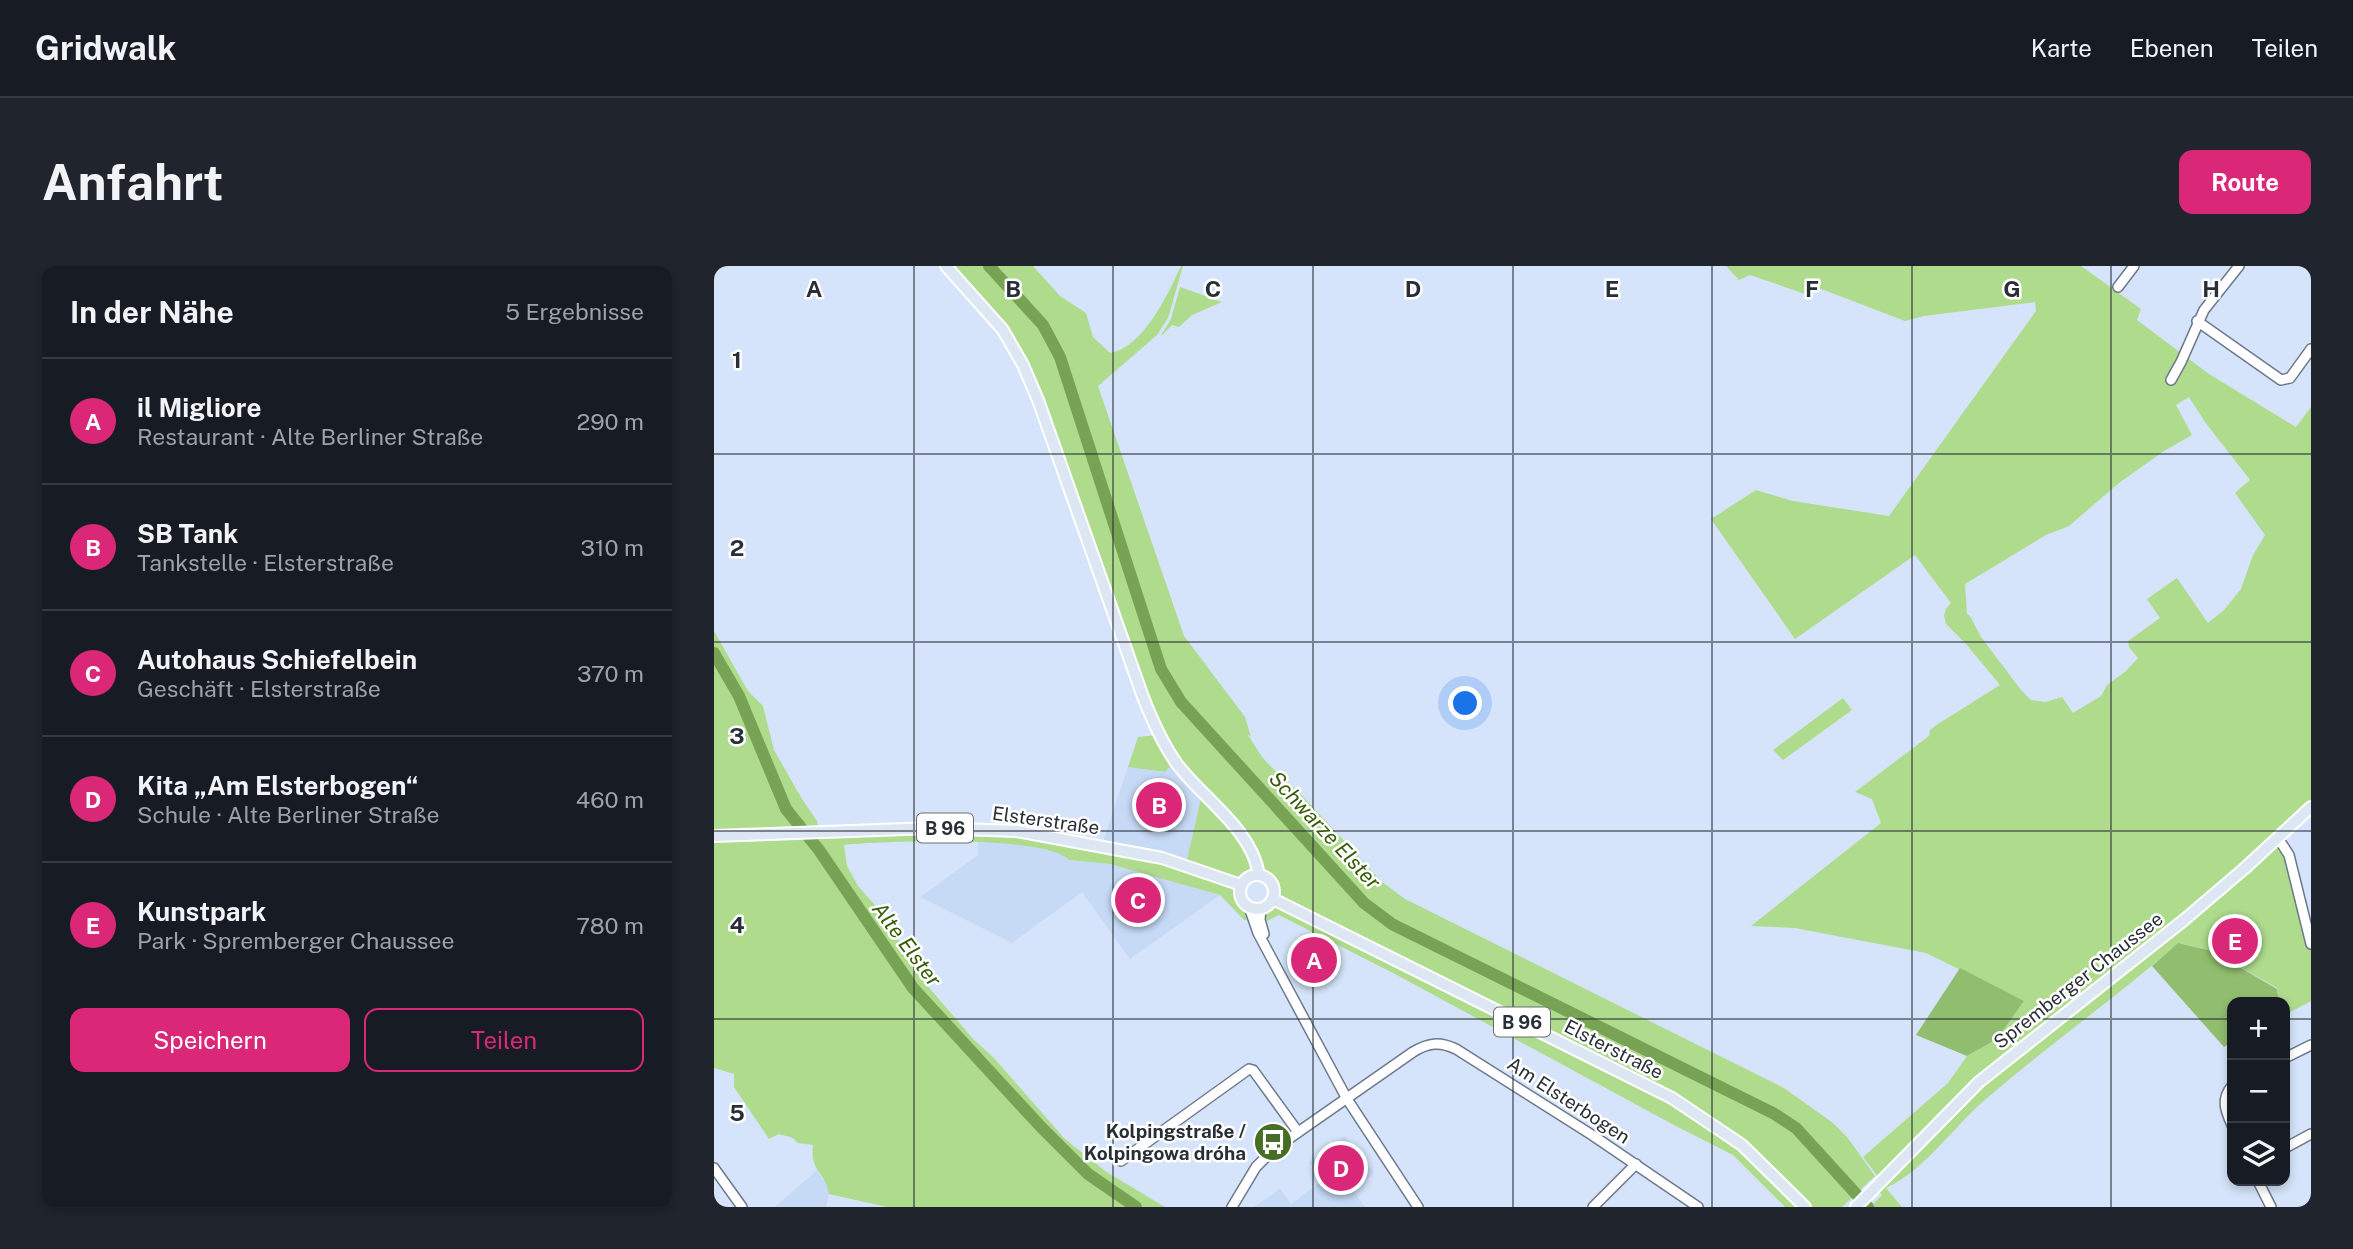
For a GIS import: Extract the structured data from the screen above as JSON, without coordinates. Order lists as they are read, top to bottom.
{
  "streets": {
    "main road": ["Elsterstraße", "B 96", "Spremberger Chaussee"],
    "street": ["Am Elsterbogen"]
  },
  "water": ["Schwarze Elster", "Alte Elster"],
  "places": {
    "bus stop": ["Kolpingstraße / Kolpingowa dróha"]
  },
  "page": {
    "header": "Gridwalk",
    "nav": ["Karte", "Ebenen", "Teilen"],
    "buttons": [
      "Route",
      ["Speichern", "Teilen"]
    ],
    "title": "Anfahrt",
    "heading": ["In der Nähe", "5 Ergebnisse"],
    "list": [
      {
        "mark": "A",
        "name": "il Migliore",
        "note": "Restaurant · Alte Berliner Straße",
        "value": "290 m"
      },
      {
        "mark": "B",
        "name": "SB Tank",
        "note": "Tankstelle · Elsterstraße",
        "value": "310 m"
      },
      {
        "mark": "C",
        "name": "Autohaus Schiefelbein",
        "note": "Geschäft · Elsterstraße",
        "value": "370 m"
      },
      {
        "mark": "D",
        "name": "Kita „Am Elsterbogen“",
        "note": "Schule · Alte Berliner Straße",
        "value": "460 m"
      },
      {
        "mark": "E",
        "name": "Kunstpark",
        "note": "Park · Spremberger Chaussee",
        "value": "780 m"
      }
    ],
    "pins": [
      "B",
      "C",
      "E",
      "A",
      "D"
    ],
    "map_buttons": ["+", "−"]
  },
  "grid": {
    "columns": [
      "A",
      "B",
      "C",
      "D",
      "E",
      "F",
      "G",
      "H"
    ],
    "rows": [
      "1",
      "2",
      "3",
      "4",
      "5"
    ]
  }
}
